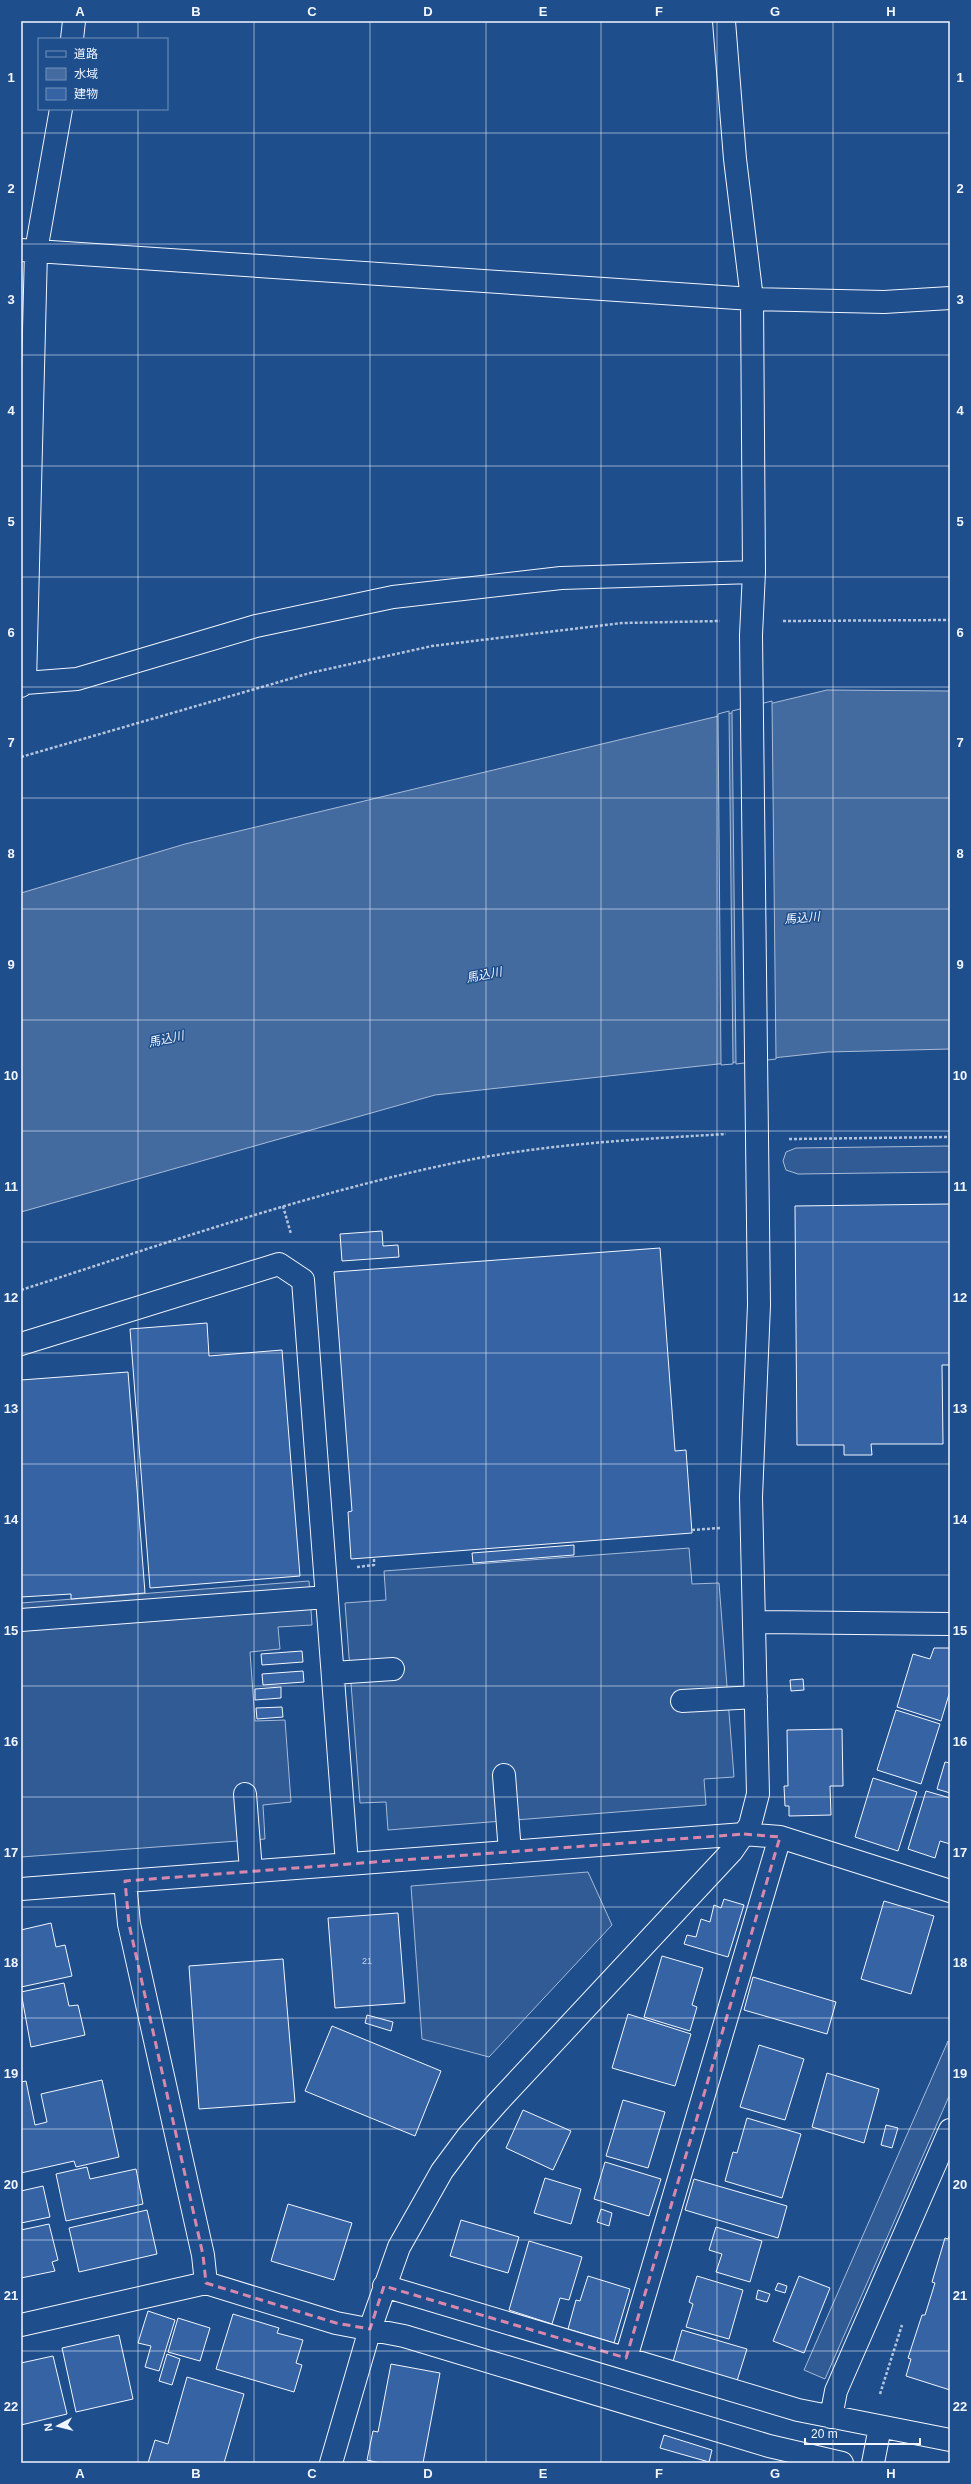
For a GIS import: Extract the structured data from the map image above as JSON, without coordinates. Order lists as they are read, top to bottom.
{
  "water": ["馬込川"],
  "house_numbers": ["21"],
  "legend": ["道路", "水域", "建物"],
  "scale_bar": "20 m",
  "north": "left",
  "grid": {
    "columns": [
      "A",
      "B",
      "C",
      "D",
      "E",
      "F",
      "G",
      "H"
    ],
    "rows": [
      "1",
      "2",
      "3",
      "4",
      "5",
      "6",
      "7",
      "8",
      "9",
      "10",
      "11",
      "12",
      "13",
      "14",
      "15",
      "16",
      "17",
      "18",
      "19",
      "20",
      "21",
      "22"
    ]
  }
}
